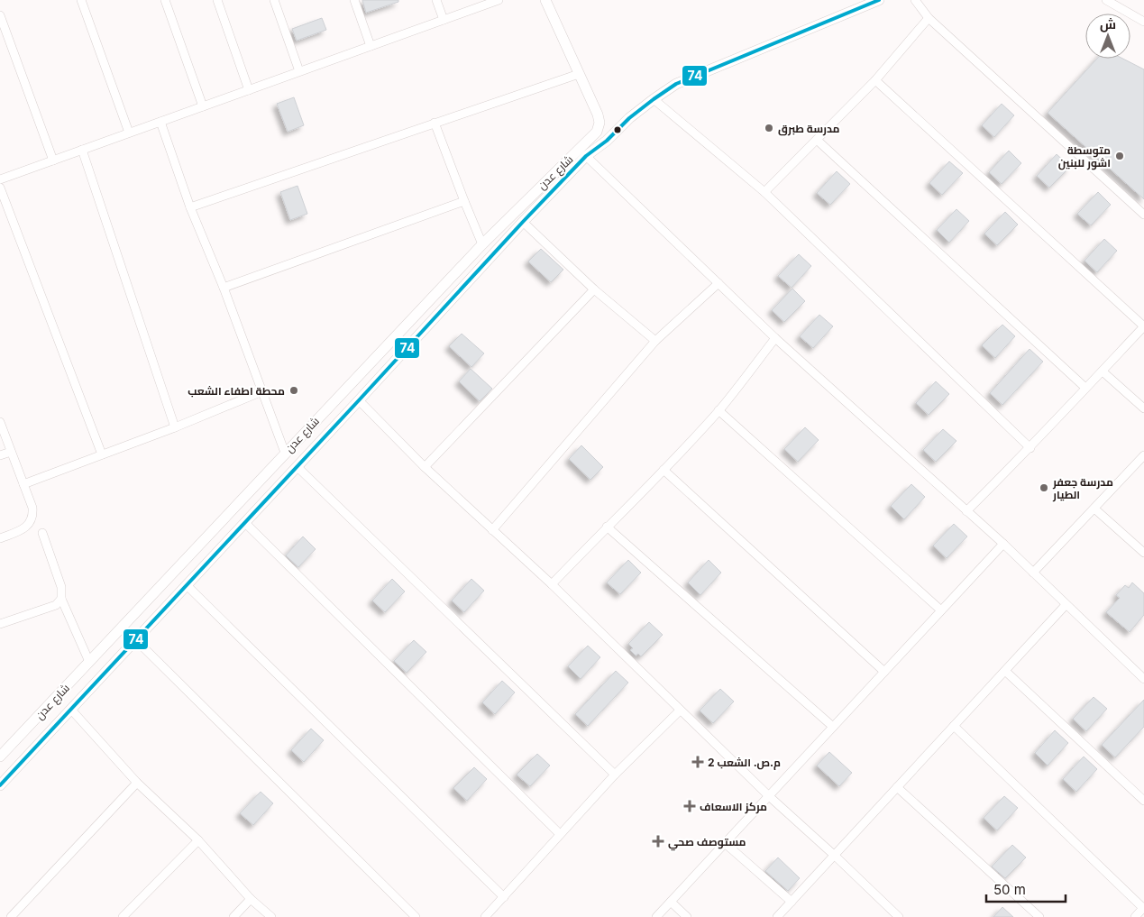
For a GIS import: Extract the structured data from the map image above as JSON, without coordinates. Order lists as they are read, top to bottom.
{
  "streets": {
    "street": ["شارع عدن"]
  },
  "places": {
    "other": [
      "مدرسة طبرق",
      "متوسطة اشور للبنين",
      "محطة اطفاء الشعب",
      "مدرسة جعفر الطيار"
    ],
    "health": ["م.ص. الشعب 2", "مركز الاسعاف", "مستوصف صحي"]
  },
  "lines": ["transit line 74"],
  "scale_bar": "50 m",
  "north": "top"
}
